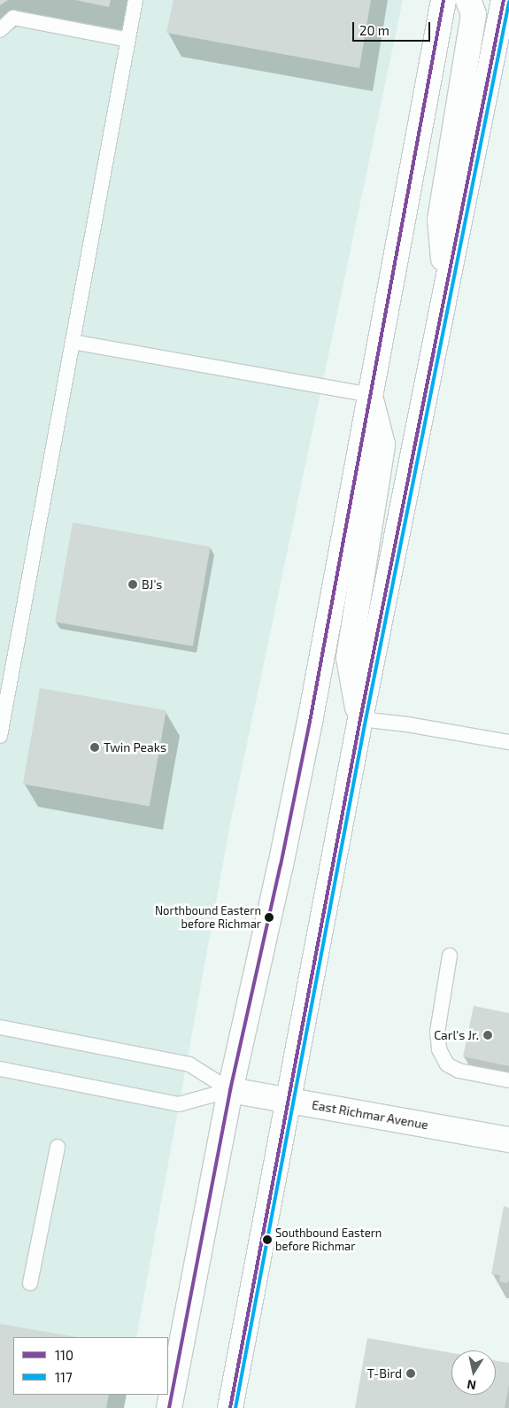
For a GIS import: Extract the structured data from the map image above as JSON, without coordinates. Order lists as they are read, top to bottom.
{
  "streets": {
    "main road": ["East Richmar Avenue"]
  },
  "places": [
    "BJ's",
    "Twin Peaks",
    "Northbound Eastern before Richmar",
    "Carl's Jr.",
    "Southbound Eastern before Richmar",
    "T-Bird"
  ],
  "lines": ["transit line 110", "transit line 117"],
  "legend": ["110", "117"],
  "scale_bar": "20 m",
  "north": "bottom"
}
